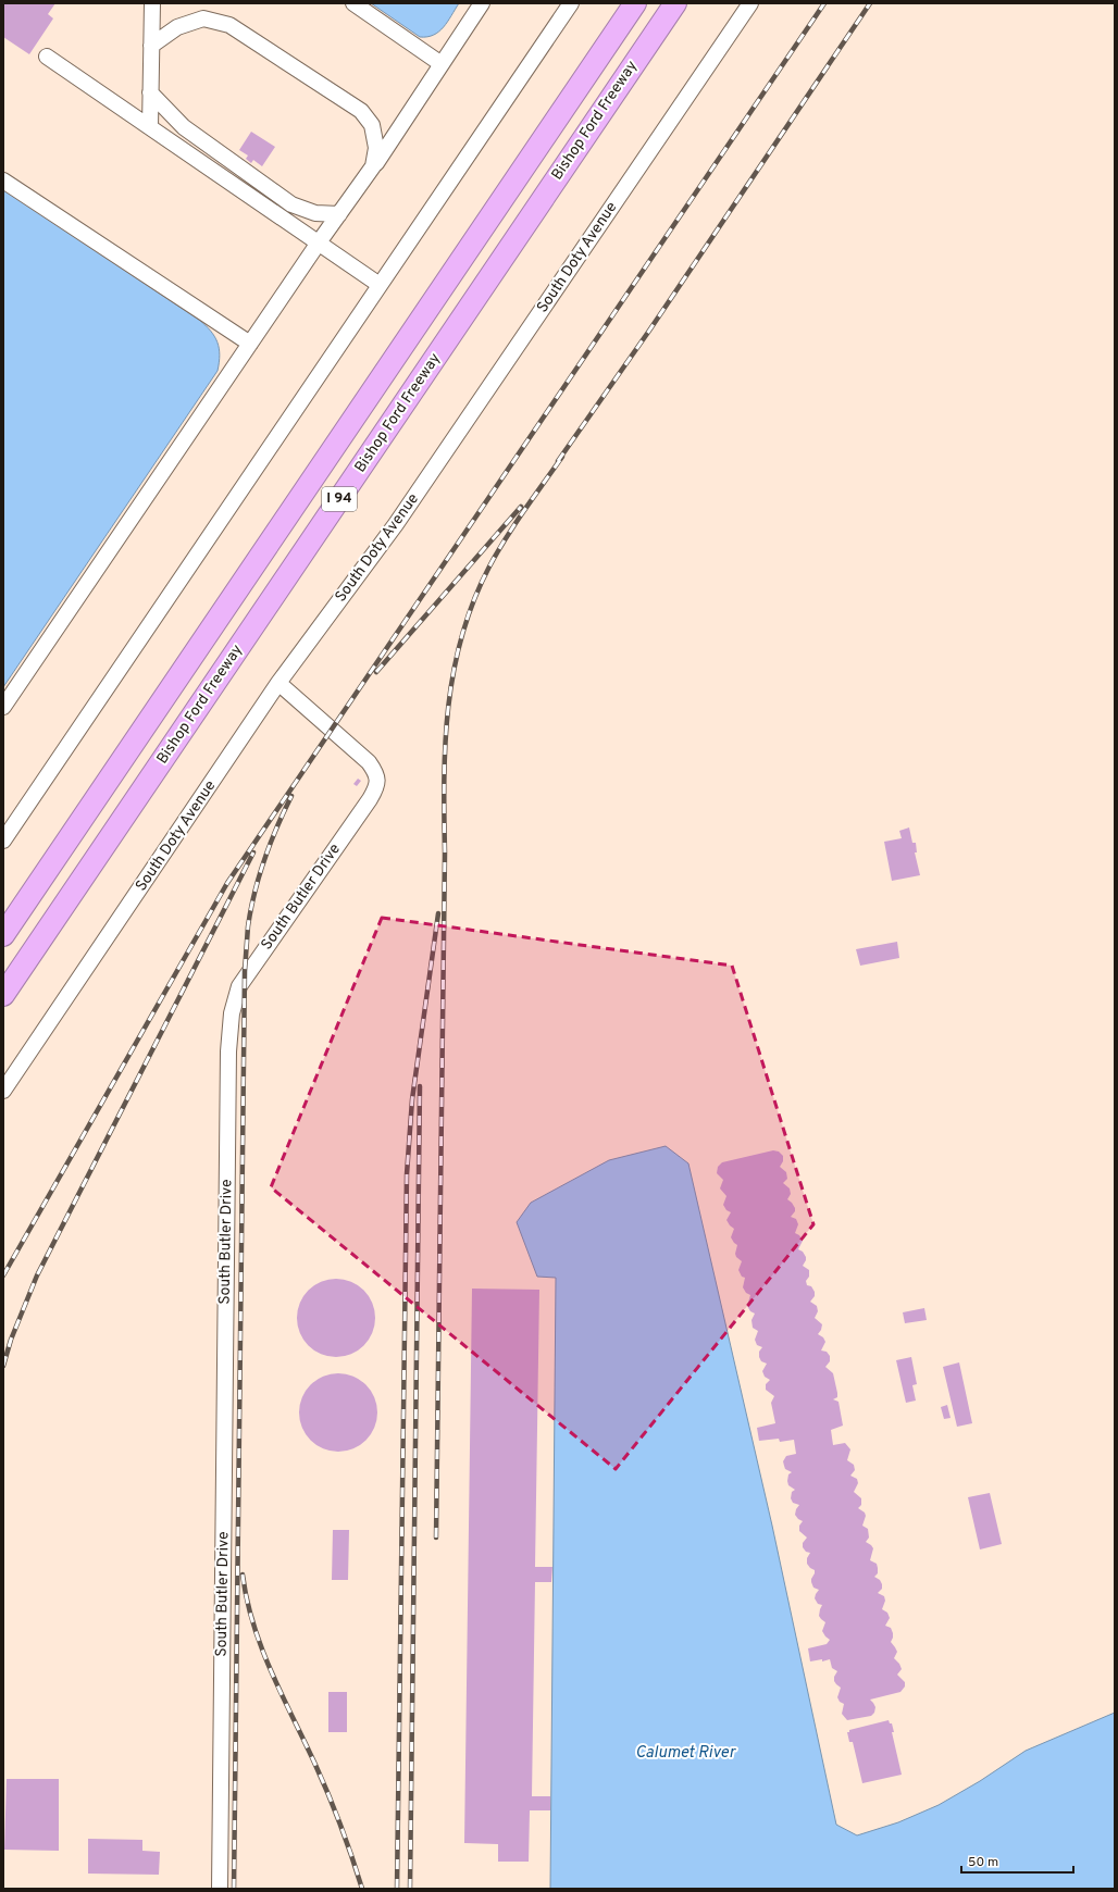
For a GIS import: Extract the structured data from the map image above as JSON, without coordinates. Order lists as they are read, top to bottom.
{
  "streets": {
    "highway": ["Bishop Ford Freeway", "I 94"],
    "street": ["South Doty Avenue", "South Butler Drive"]
  },
  "crossings": [
    ["South Doty Avenue", "South Butler Drive"]
  ],
  "water": ["Calumet River"],
  "scale_bar": "50 m"
}
